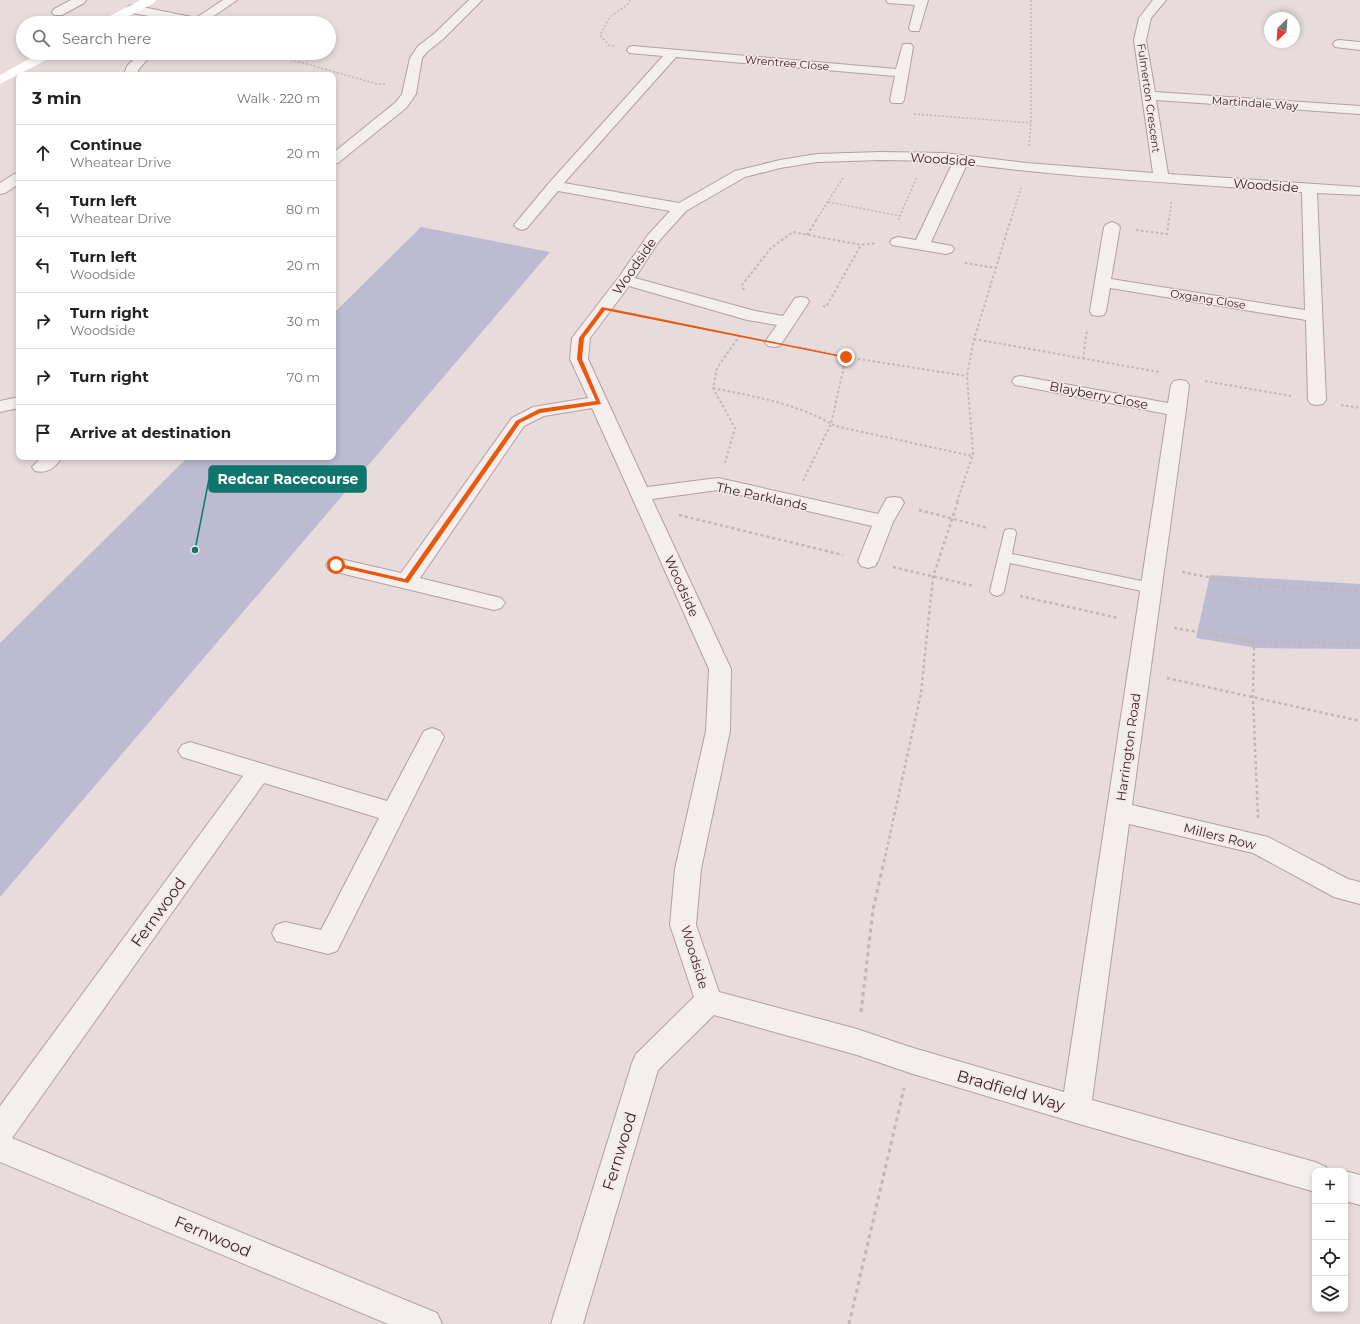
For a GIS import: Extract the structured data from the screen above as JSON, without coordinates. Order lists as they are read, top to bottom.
{
  "streets": {
    "street": [
      "Wrentree Close",
      "Fulmerton Crescent",
      "Martindale Way",
      "Woodside",
      "Oxgang Close",
      "Blayberry Close",
      "The Parklands",
      "Harrington Road",
      "Millers Row",
      "Fernwood",
      "Bradfield Way"
    ]
  },
  "crossings": [
    ["Fulmerton Crescent", "Martindale Way"],
    ["Fulmerton Crescent", "Woodside"],
    ["Woodside", "The Parklands"],
    ["Woodside", "Fernwood"],
    ["Woodside", "Bradfield Way"],
    ["Blayberry Close", "Harrington Road"],
    ["Harrington Road", "Millers Row"],
    ["Harrington Road", "Bradfield Way"],
    ["Fernwood", "Bradfield Way"]
  ],
  "places": ["Redcar Racecourse"],
  "north": "bottom left",
  "page": {
    "search": "Search here",
    "heading": ["3 min", "Walk · 220 m"],
    "list": [
      ["Continue", "Wheatear Drive", "20 m"],
      ["Turn left", "Wheatear Drive", "80 m"],
      ["Turn left", "Woodside", "20 m"],
      ["Turn right", "Woodside", "30 m"],
      ["Turn right", "70 m"],
      "Arrive at destination"
    ],
    "map_buttons": ["+", "−"]
  }
}
